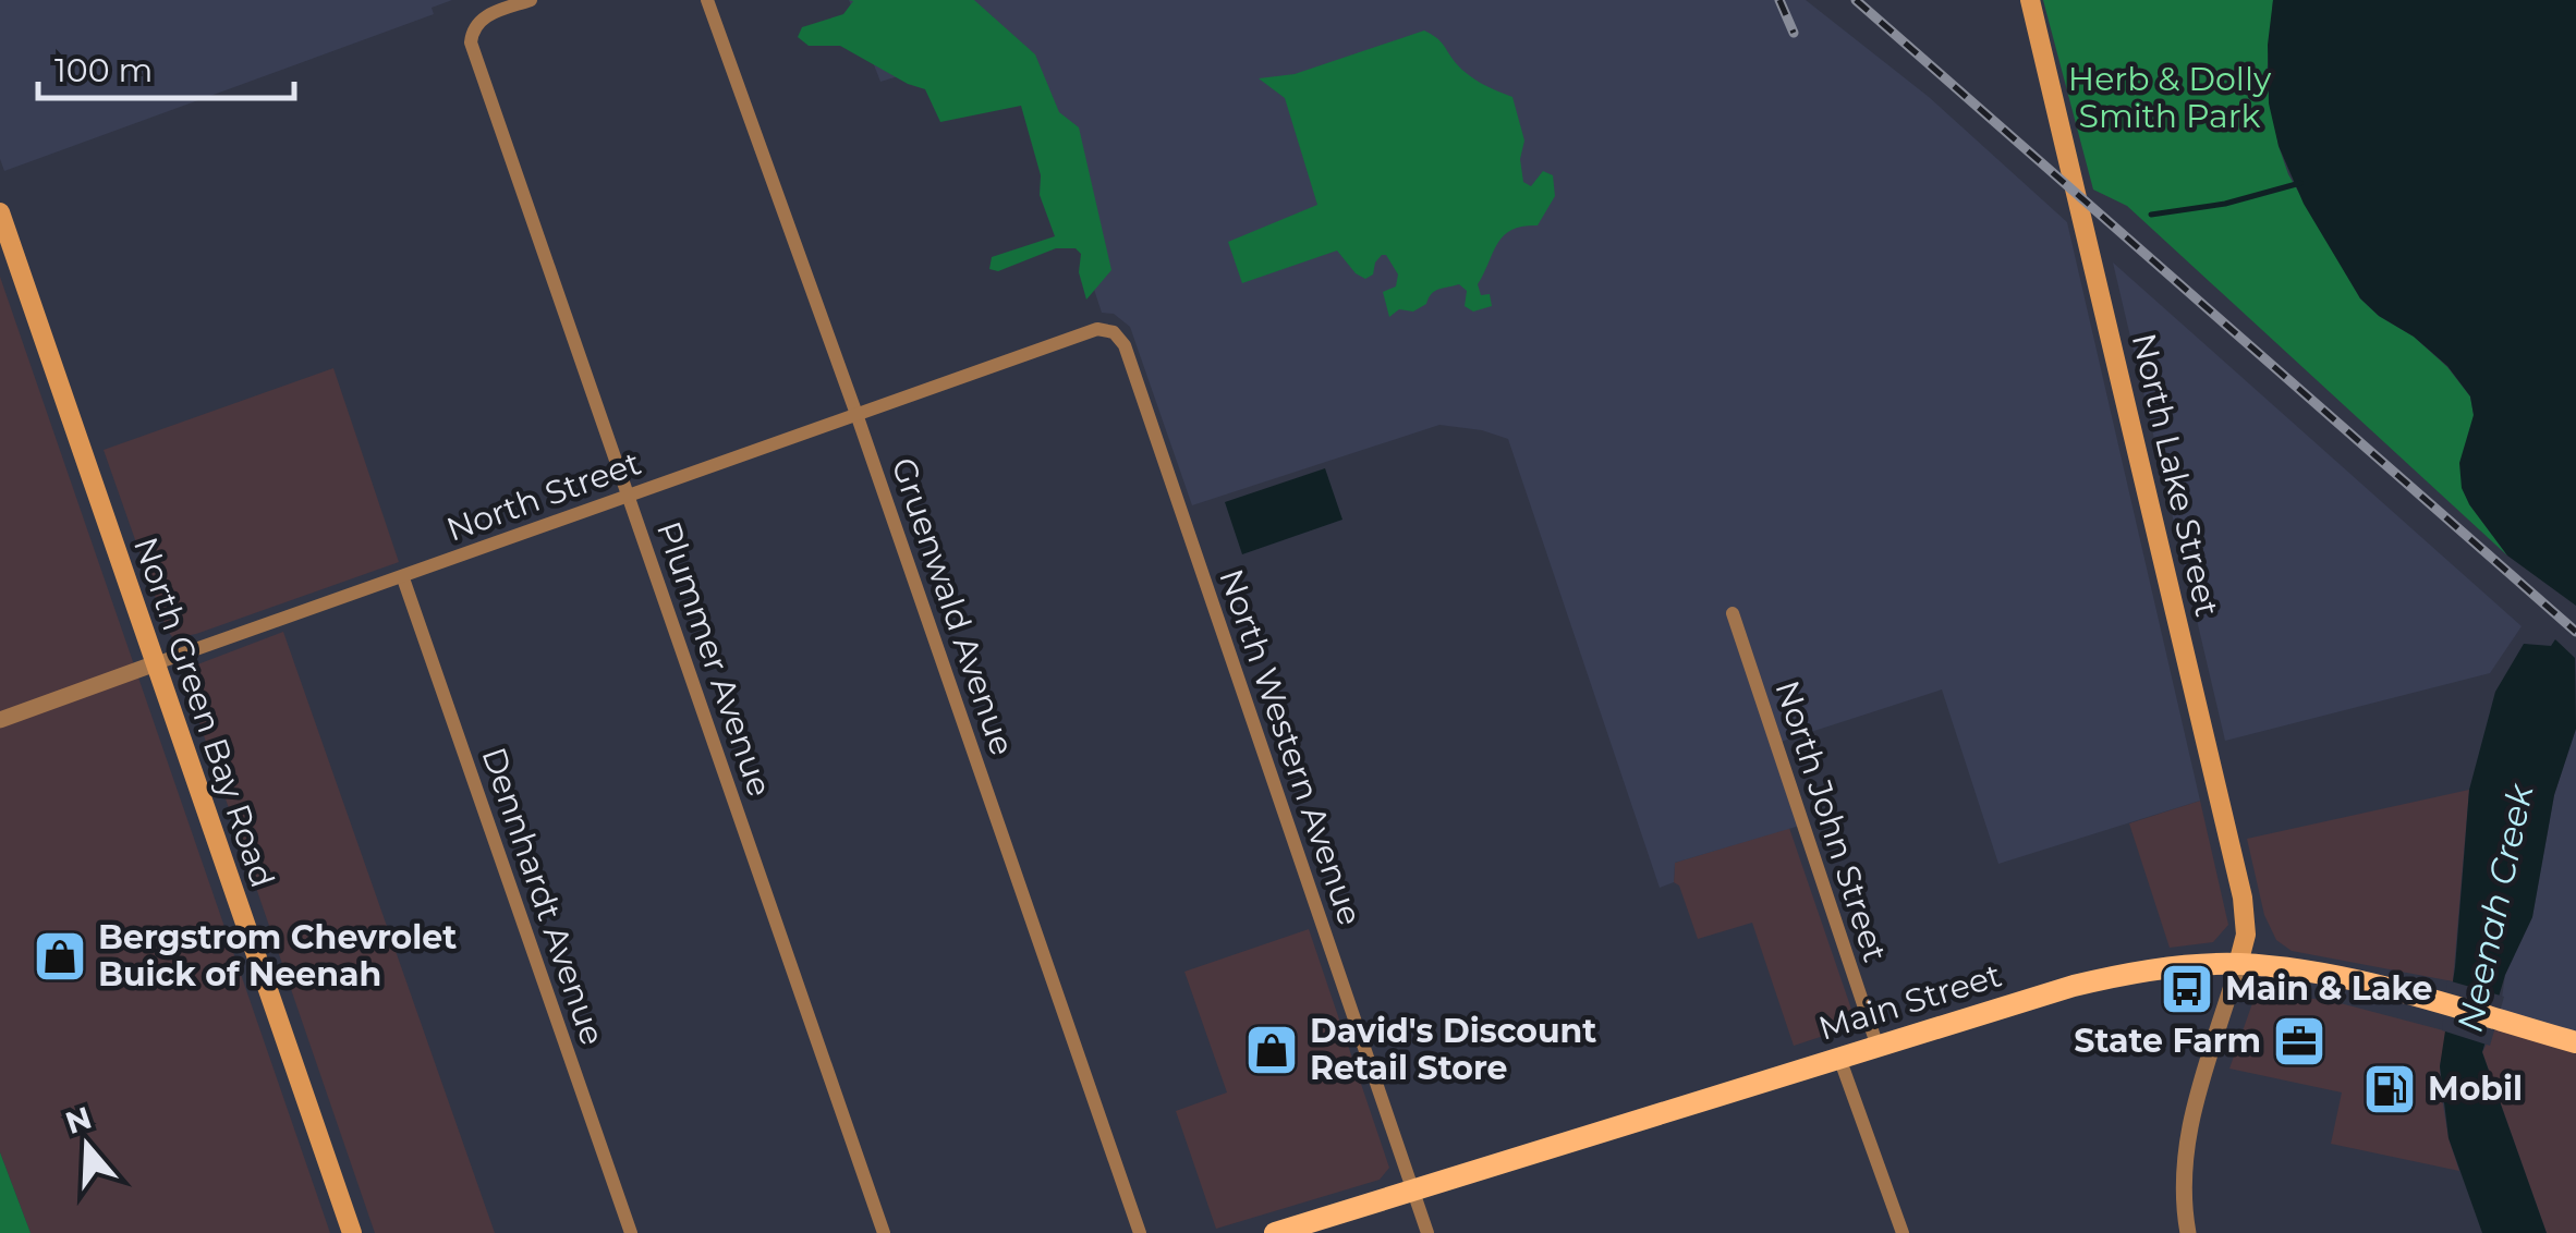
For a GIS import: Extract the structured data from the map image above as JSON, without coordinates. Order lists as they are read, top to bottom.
{
  "streets": {
    "main road": ["North Lake Street", "North Green Bay Road", "Main Street"],
    "street": [
      "North Street",
      "Gruenwald Avenue",
      "Plummer Avenue",
      "North Western Avenue",
      "North John Street",
      "Dennhardt Avenue"
    ]
  },
  "crossings": [
    ["North Lake Street", "Main Street"],
    ["North Street", "Gruenwald Avenue"],
    ["North Street", "Plummer Avenue"],
    ["North Street", "North Green Bay Road"],
    ["North Street", "North Western Avenue"],
    ["North Street", "Dennhardt Avenue"],
    ["North Western Avenue", "Main Street"],
    ["North John Street", "Main Street"]
  ],
  "water": ["Neenah Creek"],
  "parks": ["Herb & Dolly Smith Park"],
  "places": {
    "shop": ["Bergstrom Chevrolet Buick of Neenah", "David's Discount Retail Store"],
    "bus stop": ["Main & Lake"],
    "office": ["State Farm"],
    "fuel station": ["Mobil"]
  },
  "scale_bar": "100 m",
  "north": "top"
}
